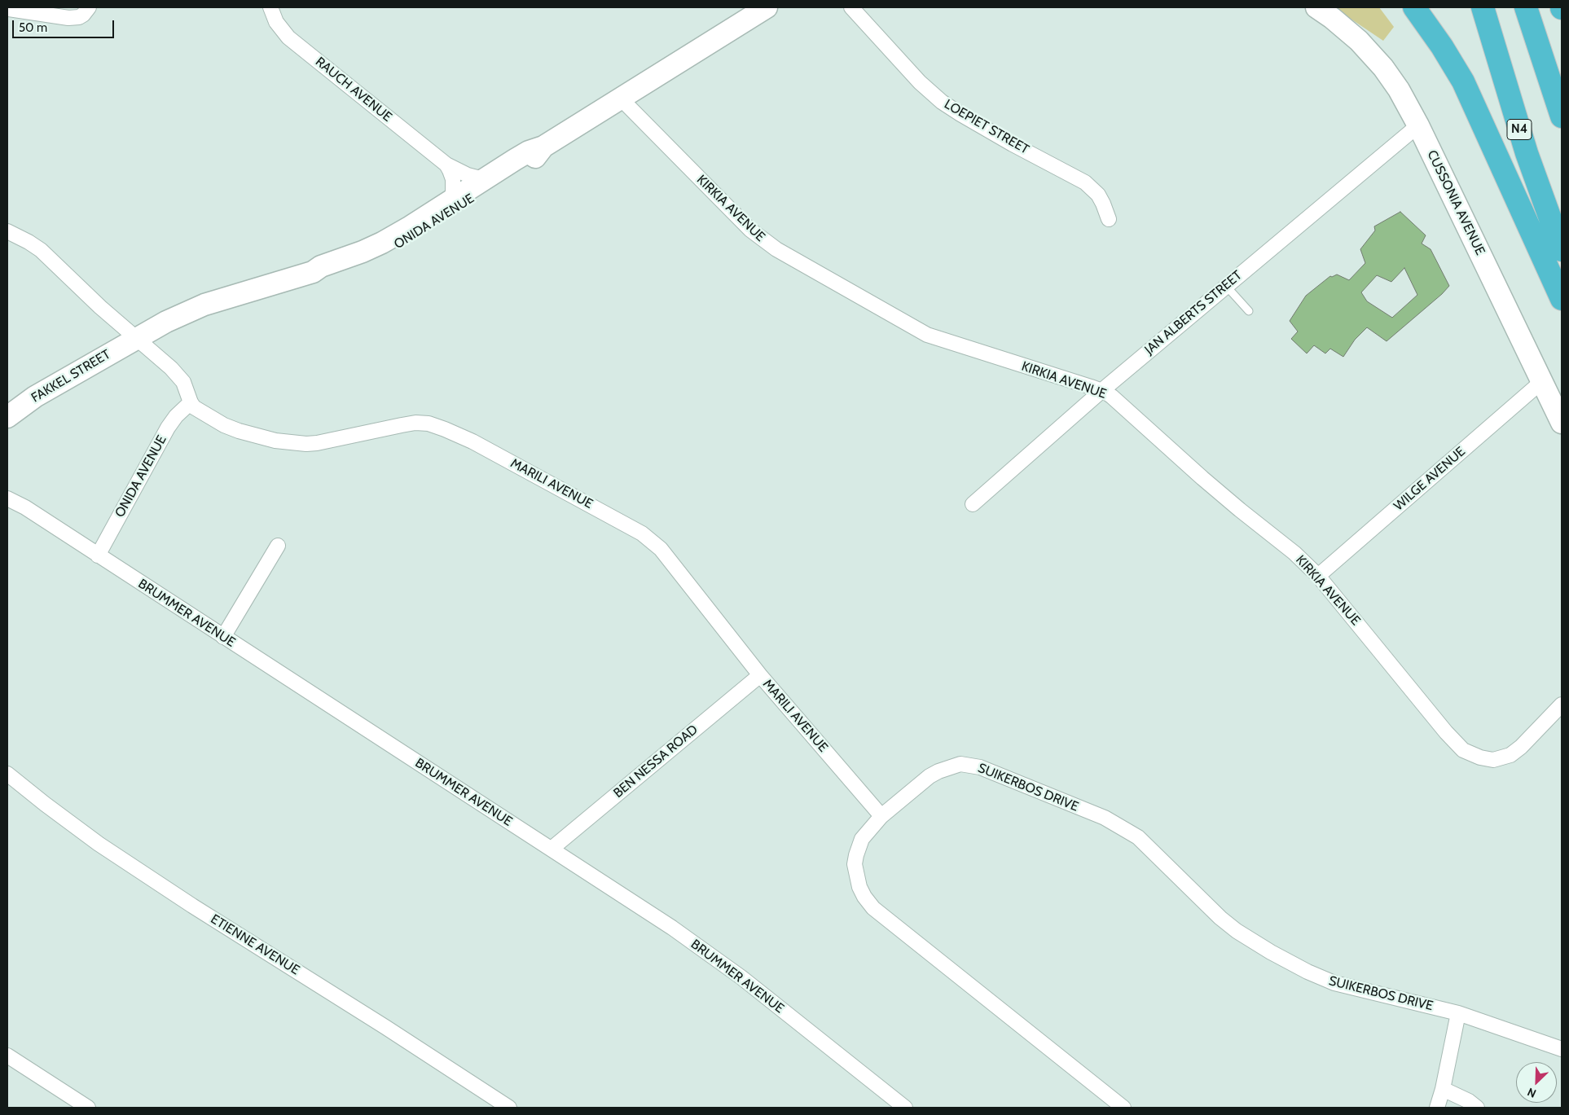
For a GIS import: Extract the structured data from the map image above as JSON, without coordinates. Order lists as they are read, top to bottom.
{
  "streets": {
    "highway": ["N4"],
    "street": [
      "RAUCH AVENUE",
      "LOEPIET STREET",
      "CUSSONIA AVENUE",
      "KIRKIA AVENUE",
      "ONIDA AVENUE",
      "JAN ALBERTS STREET",
      "FAKKEL STREET",
      "WILGE AVENUE",
      "MARILI AVENUE",
      "BRUMMER AVENUE",
      "BEN NESSA ROAD",
      "SUIKERBOS DRIVE",
      "ETIENNE AVENUE"
    ]
  },
  "crossings": [
    ["RAUCH AVENUE", "ONIDA AVENUE"],
    ["CUSSONIA AVENUE", "JAN ALBERTS STREET"],
    ["CUSSONIA AVENUE", "WILGE AVENUE"],
    ["KIRKIA AVENUE", "ONIDA AVENUE"],
    ["KIRKIA AVENUE", "JAN ALBERTS STREET"],
    ["KIRKIA AVENUE", "WILGE AVENUE"],
    ["ONIDA AVENUE", "FAKKEL STREET"],
    ["ONIDA AVENUE", "MARILI AVENUE"],
    ["ONIDA AVENUE", "BRUMMER AVENUE"],
    ["MARILI AVENUE", "BEN NESSA ROAD"],
    ["MARILI AVENUE", "SUIKERBOS DRIVE"],
    ["BRUMMER AVENUE", "BEN NESSA ROAD"]
  ],
  "scale_bar": "50 m",
  "north": "bottom left"
}
